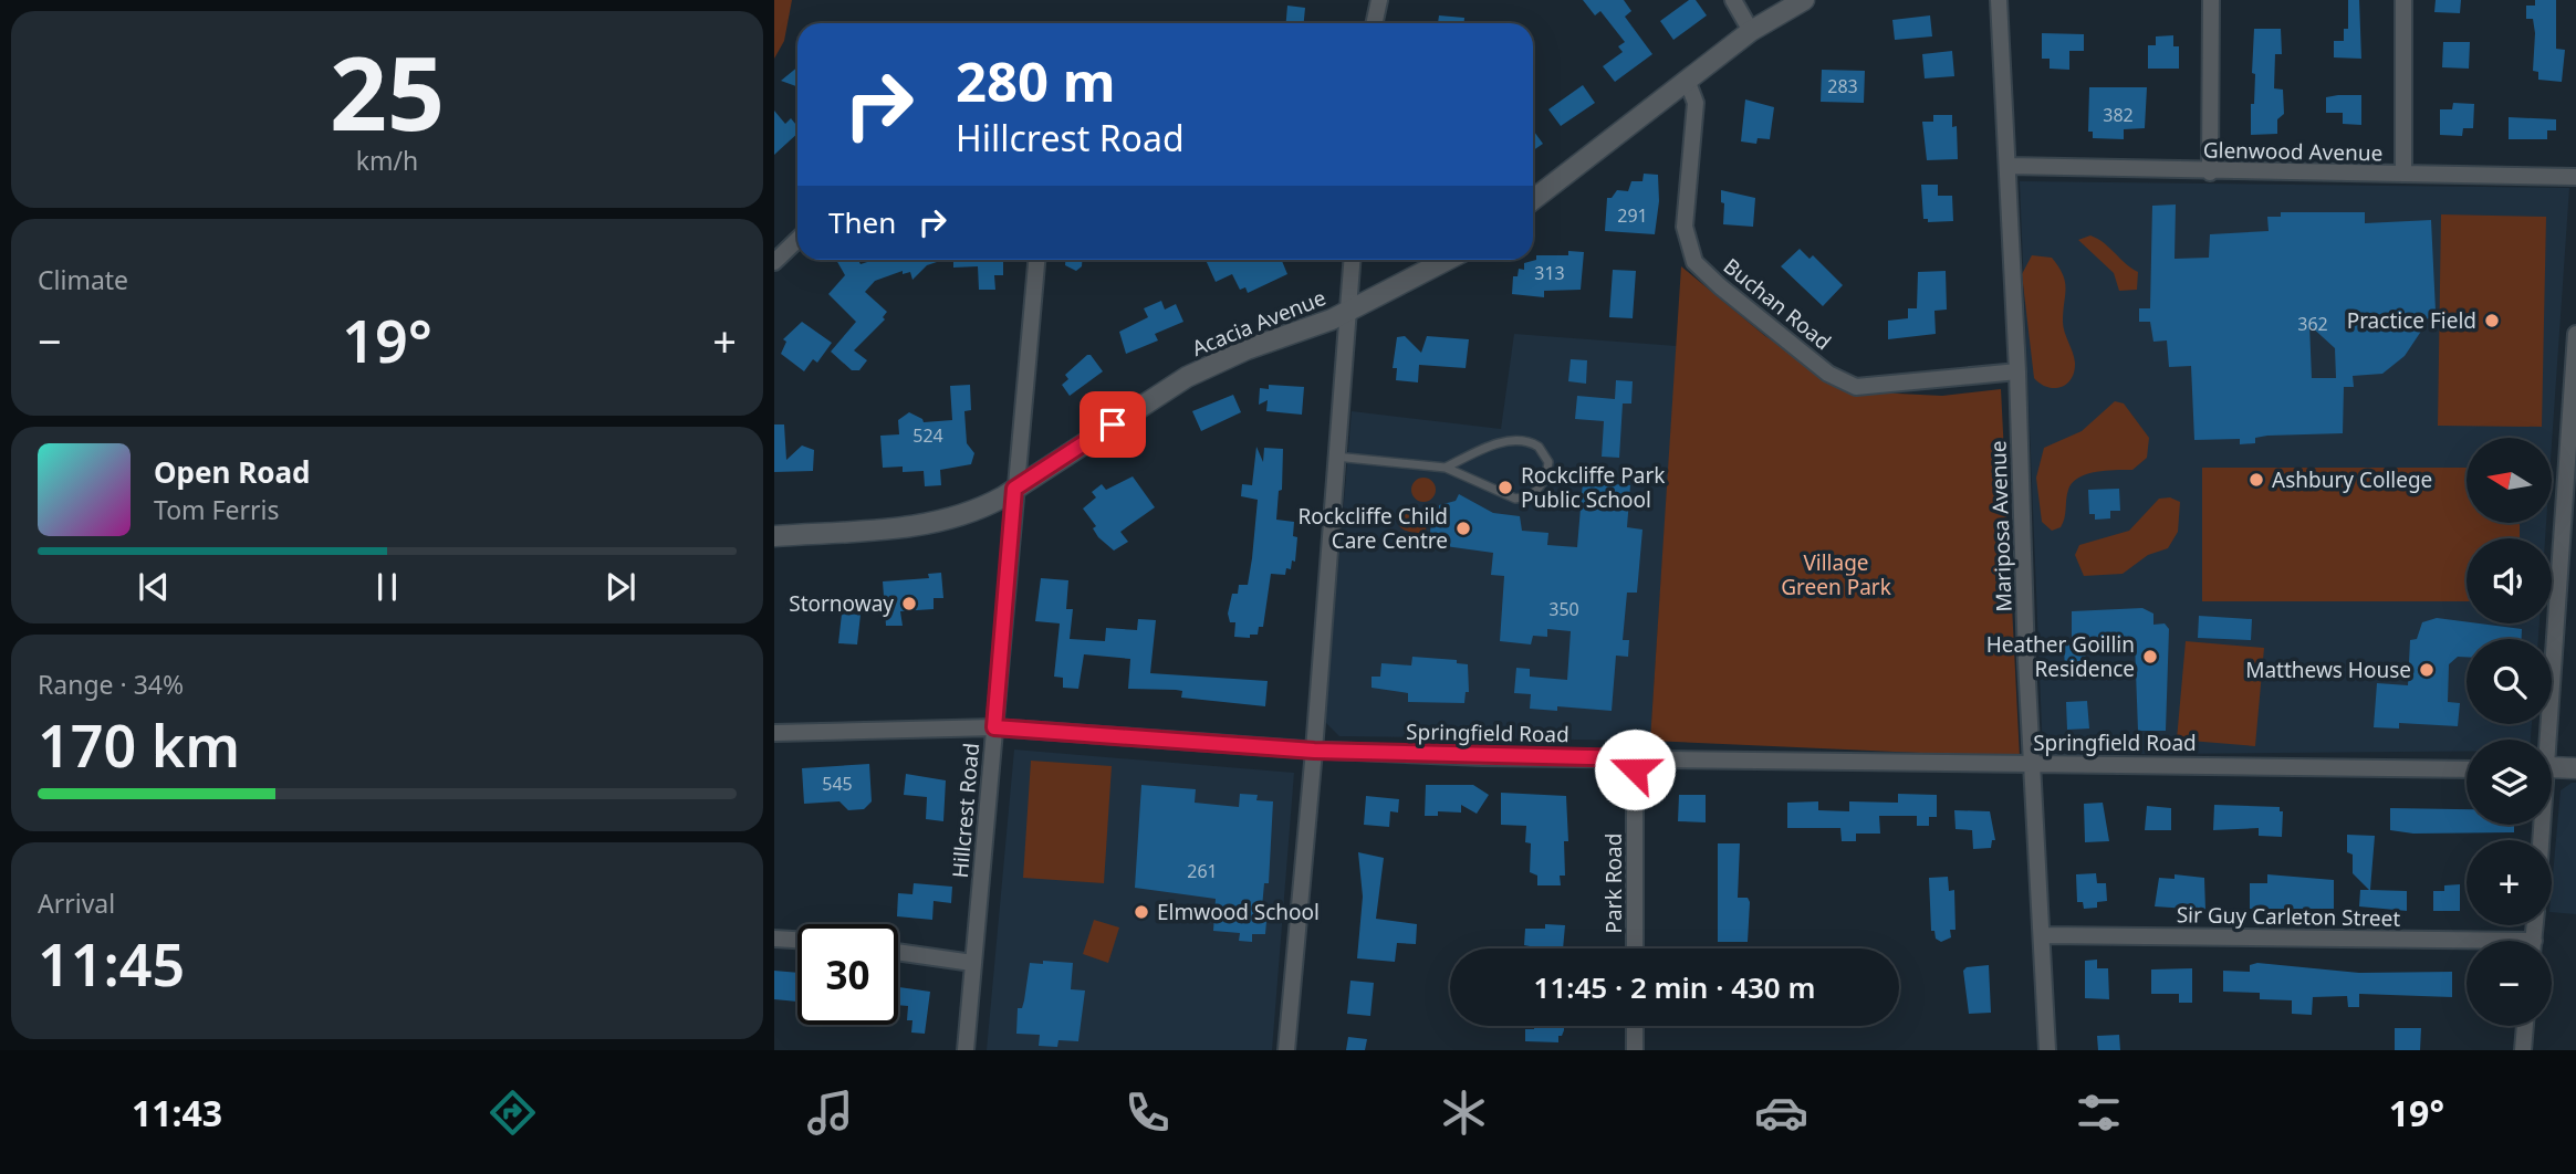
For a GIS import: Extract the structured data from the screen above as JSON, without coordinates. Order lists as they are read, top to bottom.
{
  "streets": {
    "street": [
      "Glenwood Avenue",
      "Buchan Road",
      "Acacia Avenue",
      "Mariposa Avenue",
      "Springfield Road",
      "Hillcrest Road",
      "Park Road",
      "Sir Guy Carleton Street"
    ]
  },
  "crossings": [
    ["Glenwood Avenue", "Mariposa Avenue"],
    ["Buchan Road", "Mariposa Avenue"],
    ["Acacia Avenue", "Hillcrest Road"],
    ["Mariposa Avenue", "Springfield Road"],
    ["Mariposa Avenue", "Sir Guy Carleton Street"],
    ["Springfield Road", "Hillcrest Road"],
    ["Springfield Road", "Park Road"]
  ],
  "parks": ["Village Green Park"],
  "places": [
    "Practice Field",
    "Ashbury College",
    "Rockcliffe Park Public School",
    "Rockcliffe Child Care Centre",
    "Stornoway",
    "Heather Goillin Residence",
    "Matthews House",
    "Elmwood School"
  ],
  "house_numbers": [
    "283",
    "382",
    "291",
    "313",
    "362",
    "524",
    "350",
    "545",
    "261"
  ],
  "north": "left",
  "page": {
    "tile": [
      ["25", "km/h"],
      "Climate",
      ["Range · 34%", "170 km"],
      ["Arrival", "11:45"]
    ],
    "turn": ["280 m", "Hillcrest Road"],
    "then": "Then",
    "heat": ["−", "19°", "+"],
    "map_buttons": ["+", "−"],
    "song": ["Open Road", "Tom Ferris"],
    "limit": "30",
    "trip": "11:45 · 2 min · 430 m",
    "tabs": ["11:43", "19°"]
  }
}
